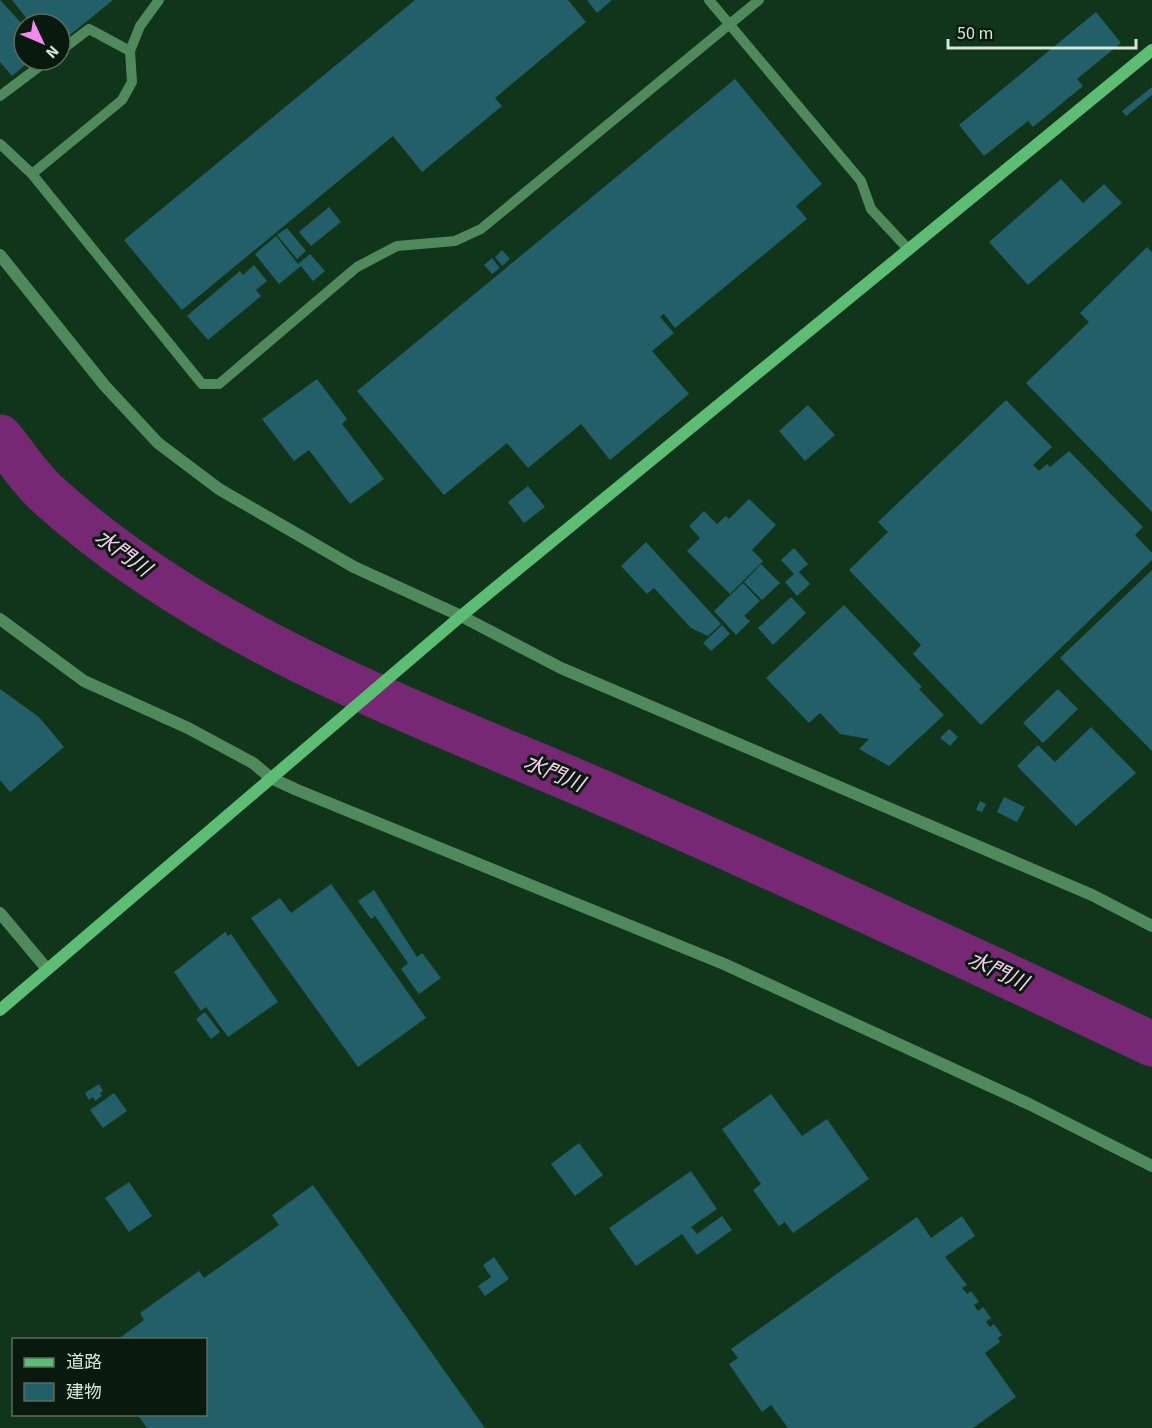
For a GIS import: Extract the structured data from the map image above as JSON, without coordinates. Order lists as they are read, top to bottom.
{
  "water": ["水門川"],
  "legend": ["道路", "建物"],
  "scale_bar": "50 m",
  "north": "bottom right"
}
